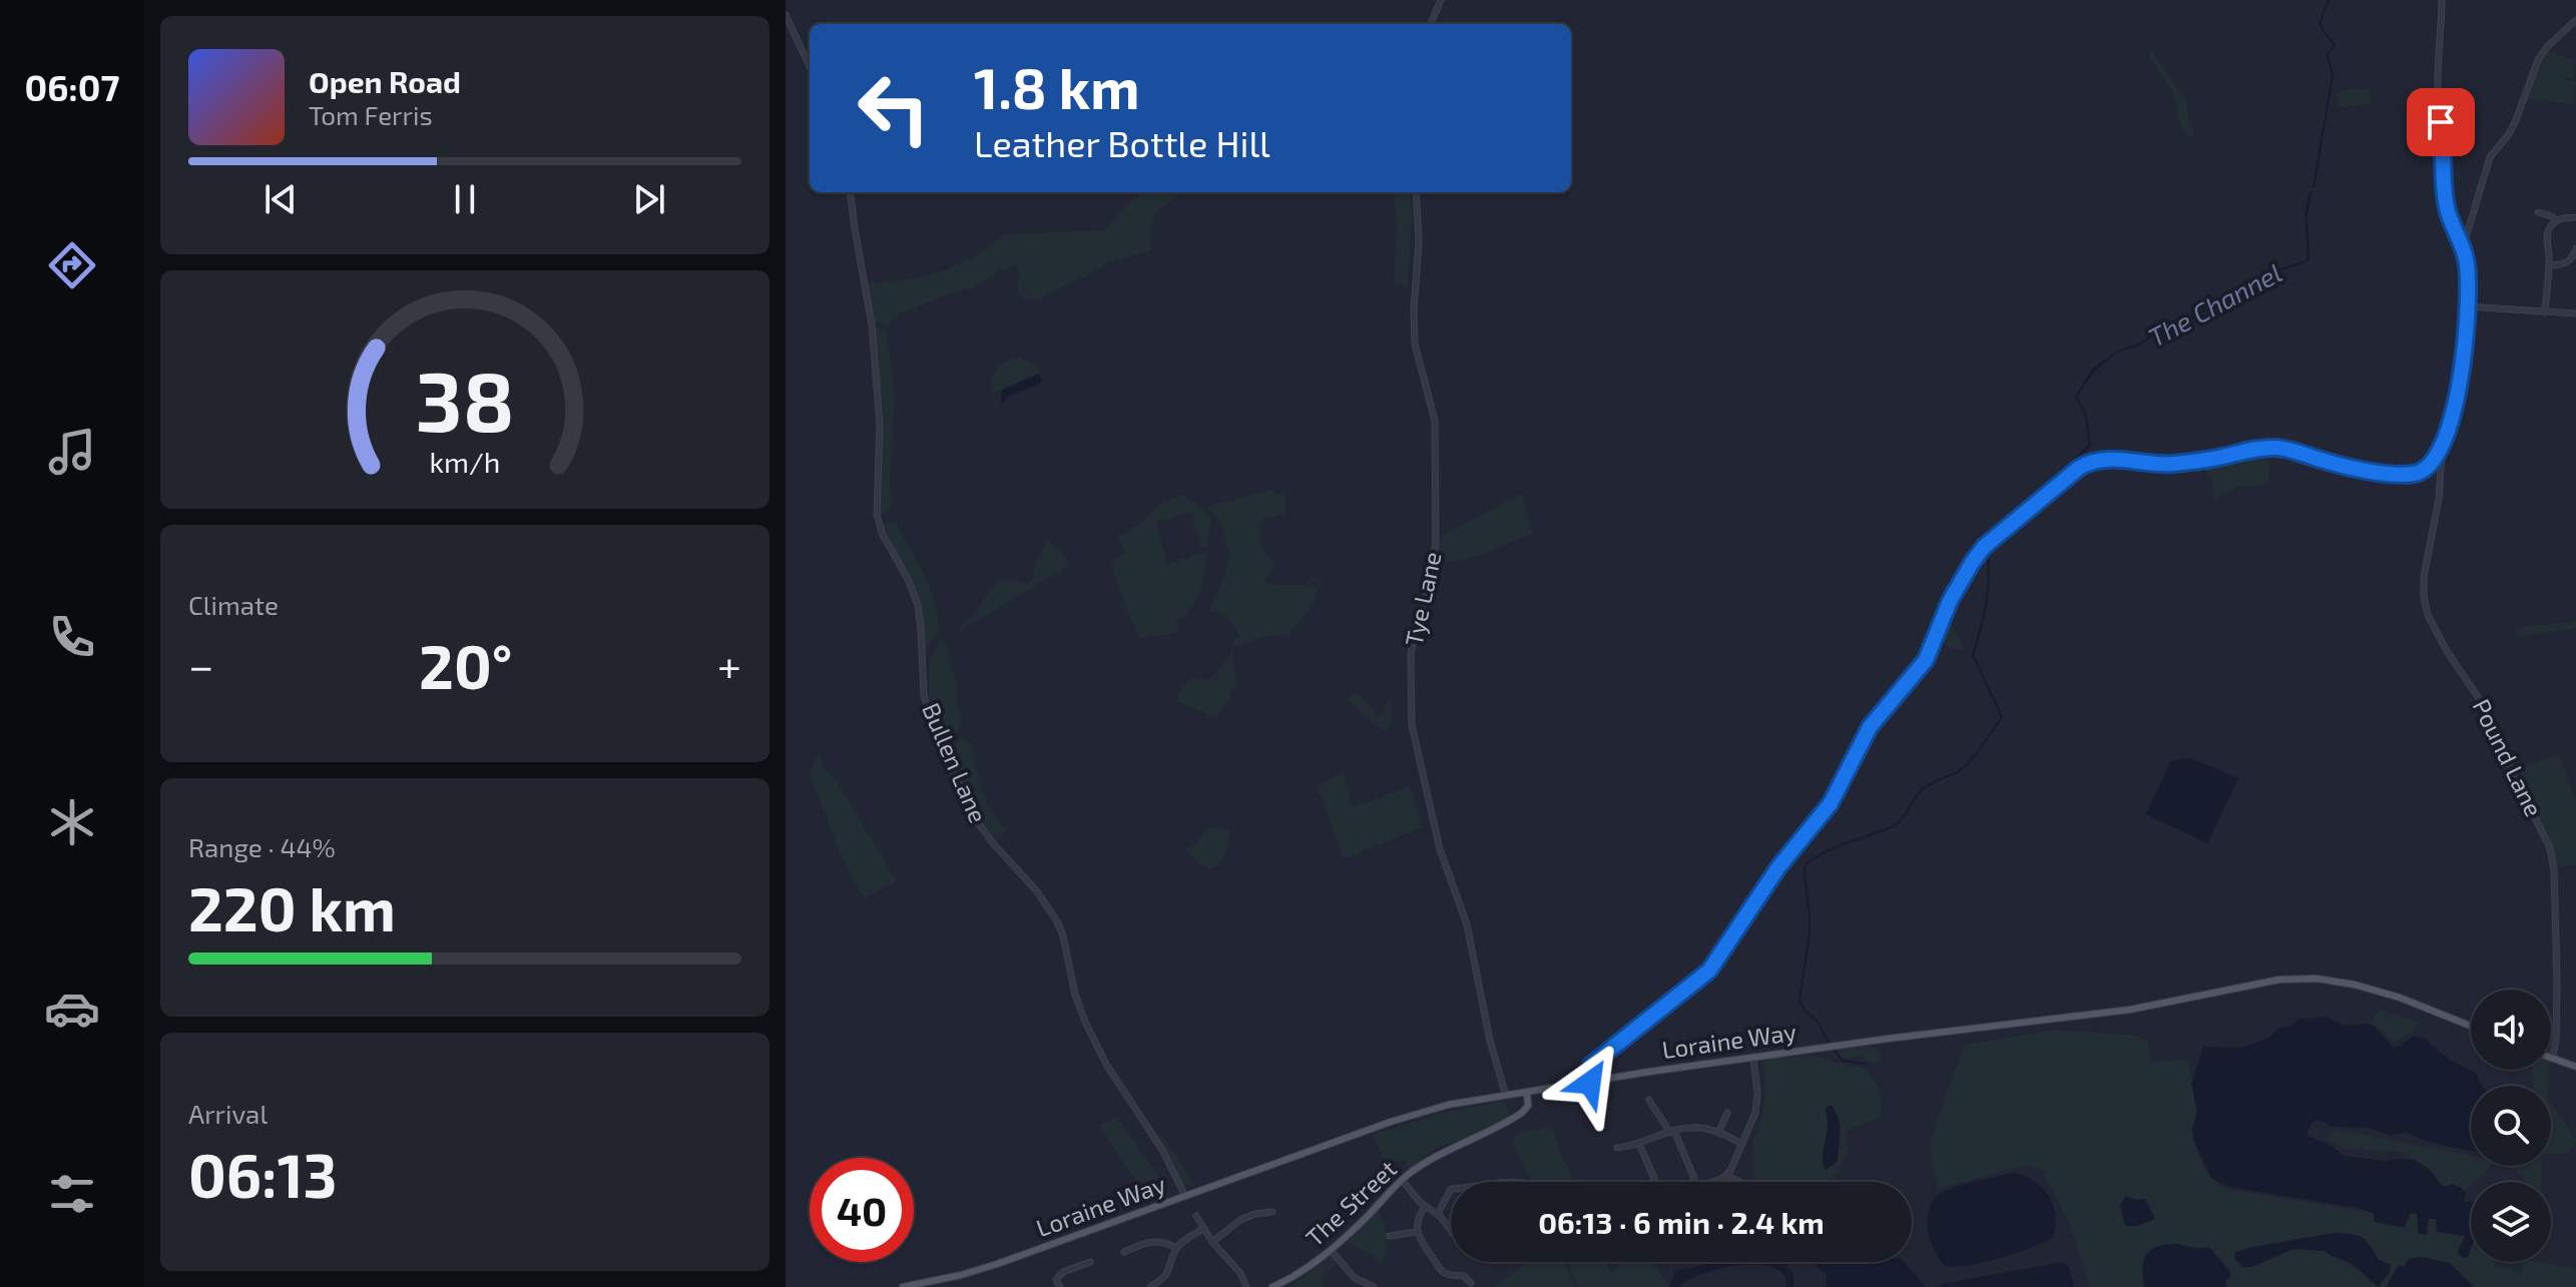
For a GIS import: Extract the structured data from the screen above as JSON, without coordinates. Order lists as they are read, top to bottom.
{
  "streets": {
    "main road": ["Loraine Way", "The Street"],
    "street": ["Tye Lane", "Pound Lane", "Bullen Lane"]
  },
  "crossings": [
    ["Tye Lane", "Loraine Way"],
    ["Bullen Lane", "Loraine Way"],
    ["Loraine Way", "The Street"]
  ],
  "water": ["The Channel"],
  "page": {
    "tabs": "06:07",
    "turn": ["1.8 km", "Leather Bottle Hill"],
    "song": ["Open Road", "Tom Ferris"],
    "tile": [
      "Climate",
      ["Range · 44%", "220 km"],
      ["Arrival", "06:13"]
    ],
    "heat": ["−", "20°", "+"],
    "limit": "40",
    "trip": "06:13 · 6 min · 2.4 km",
    "gauge": ["38", "km/h"]
  }
}
